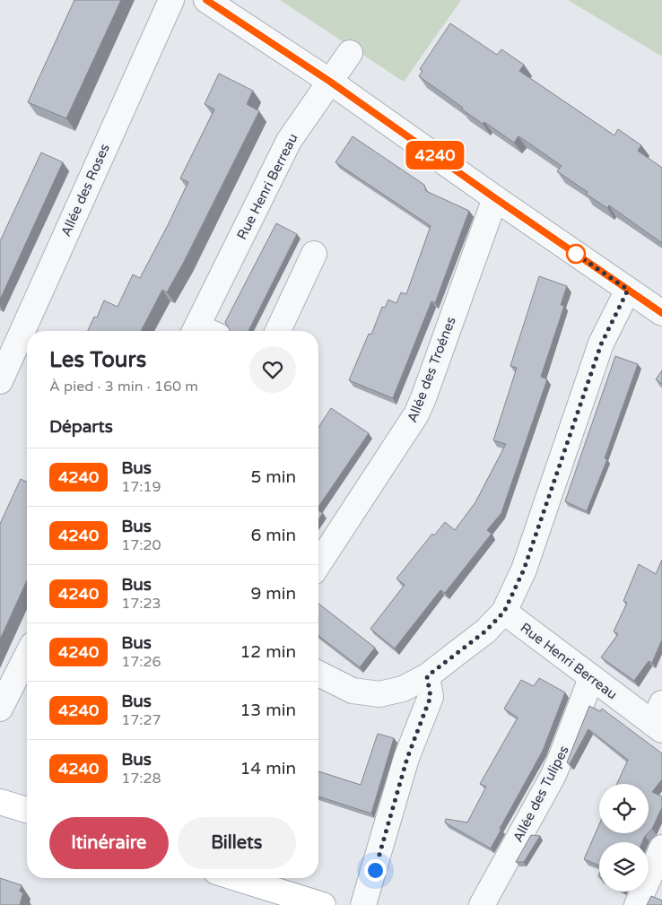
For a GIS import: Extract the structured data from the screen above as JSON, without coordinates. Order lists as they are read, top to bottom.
{
  "streets": {
    "street": [
      "Rue Henri Berreau",
      "Allée des Roses",
      "Allée des Troénes",
      "Allée des Tulipes"
    ]
  },
  "crossings": [
    ["Rue Henri Berreau", "Allée des Tulipes"]
  ],
  "lines": ["bus line 4240"],
  "page": {
    "on_map": "4240",
    "heading": [
      ["Les Tours", "À pied · 3 min · 160 m"],
      "Départs"
    ],
    "list": [
      {
        "mark": "4240",
        "name": "Bus",
        "note": "17:19",
        "value": "5 min"
      },
      {
        "mark": "4240",
        "name": "Bus",
        "note": "17:20",
        "value": "6 min"
      },
      {
        "mark": "4240",
        "name": "Bus",
        "note": "17:23",
        "value": "9 min"
      },
      {
        "mark": "4240",
        "name": "Bus",
        "note": "17:26",
        "value": "12 min"
      },
      {
        "mark": "4240",
        "name": "Bus",
        "note": "17:27",
        "value": "13 min"
      },
      {
        "mark": "4240",
        "name": "Bus",
        "note": "17:28",
        "value": "14 min"
      }
    ],
    "buttons": ["Itinéraire", "Billets"]
  }
}
